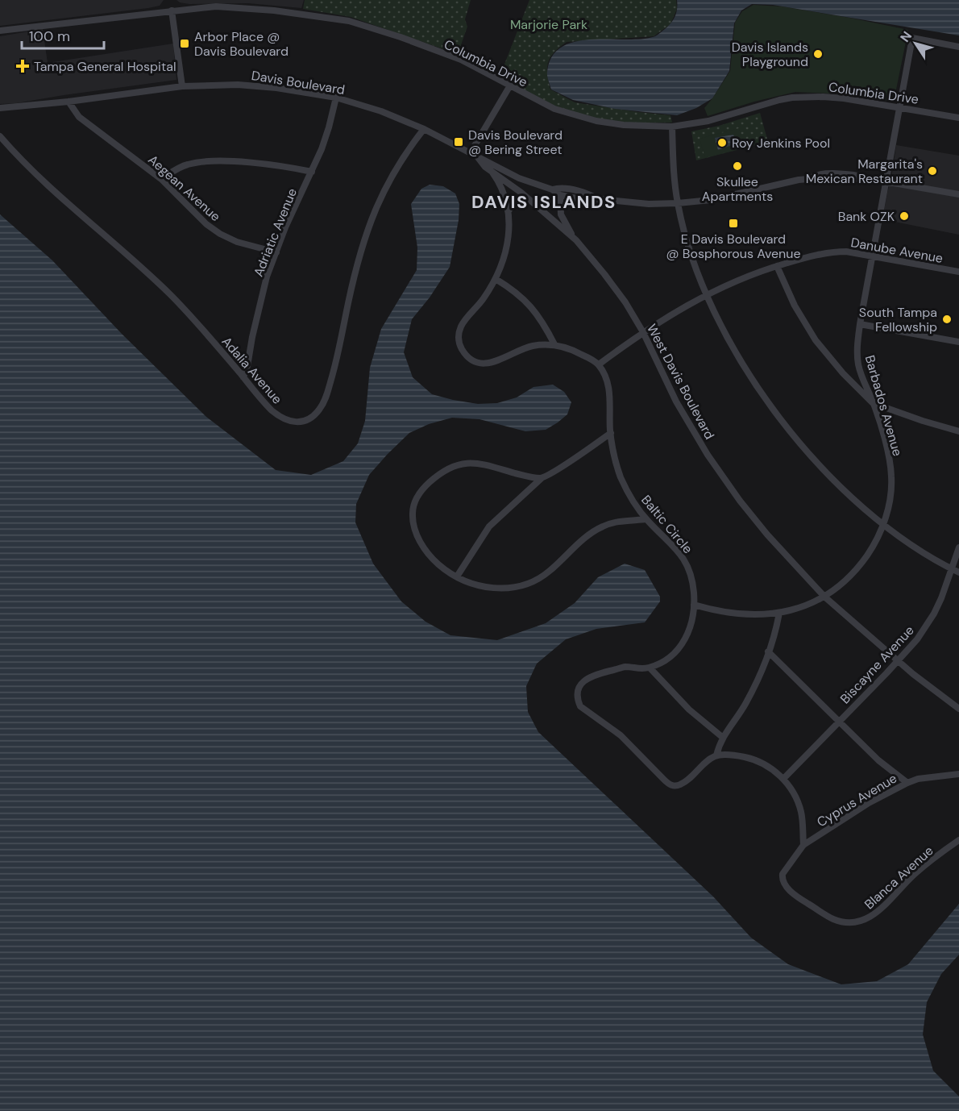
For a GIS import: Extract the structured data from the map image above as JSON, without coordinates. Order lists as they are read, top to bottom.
{
  "streets": {
    "street": [
      "Columbia Drive",
      "Davis Boulevard",
      "Aegean Avenue",
      "Adriatic Avenue",
      "Danube Avenue",
      "Adalia Avenue",
      "West Davis Boulevard",
      "Barbados Avenue",
      "Baltic Circle",
      "Biscayne Avenue",
      "Cyprus Avenue",
      "Blanca Avenue"
    ]
  },
  "crossings": [
    ["Columbia Drive", "Barbados Avenue"],
    ["Davis Boulevard", "Aegean Avenue"],
    ["Davis Boulevard", "Adriatic Avenue"],
    ["Davis Boulevard", "Adalia Avenue"],
    ["Davis Boulevard", "West Davis Boulevard"],
    ["Aegean Avenue", "Adriatic Avenue"],
    ["Adriatic Avenue", "Adalia Avenue"],
    ["Danube Avenue", "West Davis Boulevard"],
    ["Danube Avenue", "Barbados Avenue"],
    ["Danube Avenue", "Baltic Circle"],
    ["West Davis Boulevard", "Barbados Avenue"],
    ["West Davis Boulevard", "Biscayne Avenue"],
    ["Barbados Avenue", "Baltic Circle"],
    ["Cyprus Avenue", "Blanca Avenue"]
  ],
  "districts": ["DAVIS ISLANDS"],
  "parks": ["Marjorie Park"],
  "places": {
    "transit": ["Arbor Place @ Davis Boulevard", "Davis Boulevard @ Bering Street", "E Davis Boulevard @ Bosphorous Avenue"],
    "other": [
      "Davis Islands Playground",
      "Roy Jenkins Pool",
      "Skullee Apartments",
      "Margarita's Mexican Restaurant",
      "Bank OZK",
      "South Tampa Fellowship"
    ],
    "health": ["Tampa General Hospital"]
  },
  "scale_bar": "100 m",
  "north": "top left"
}
